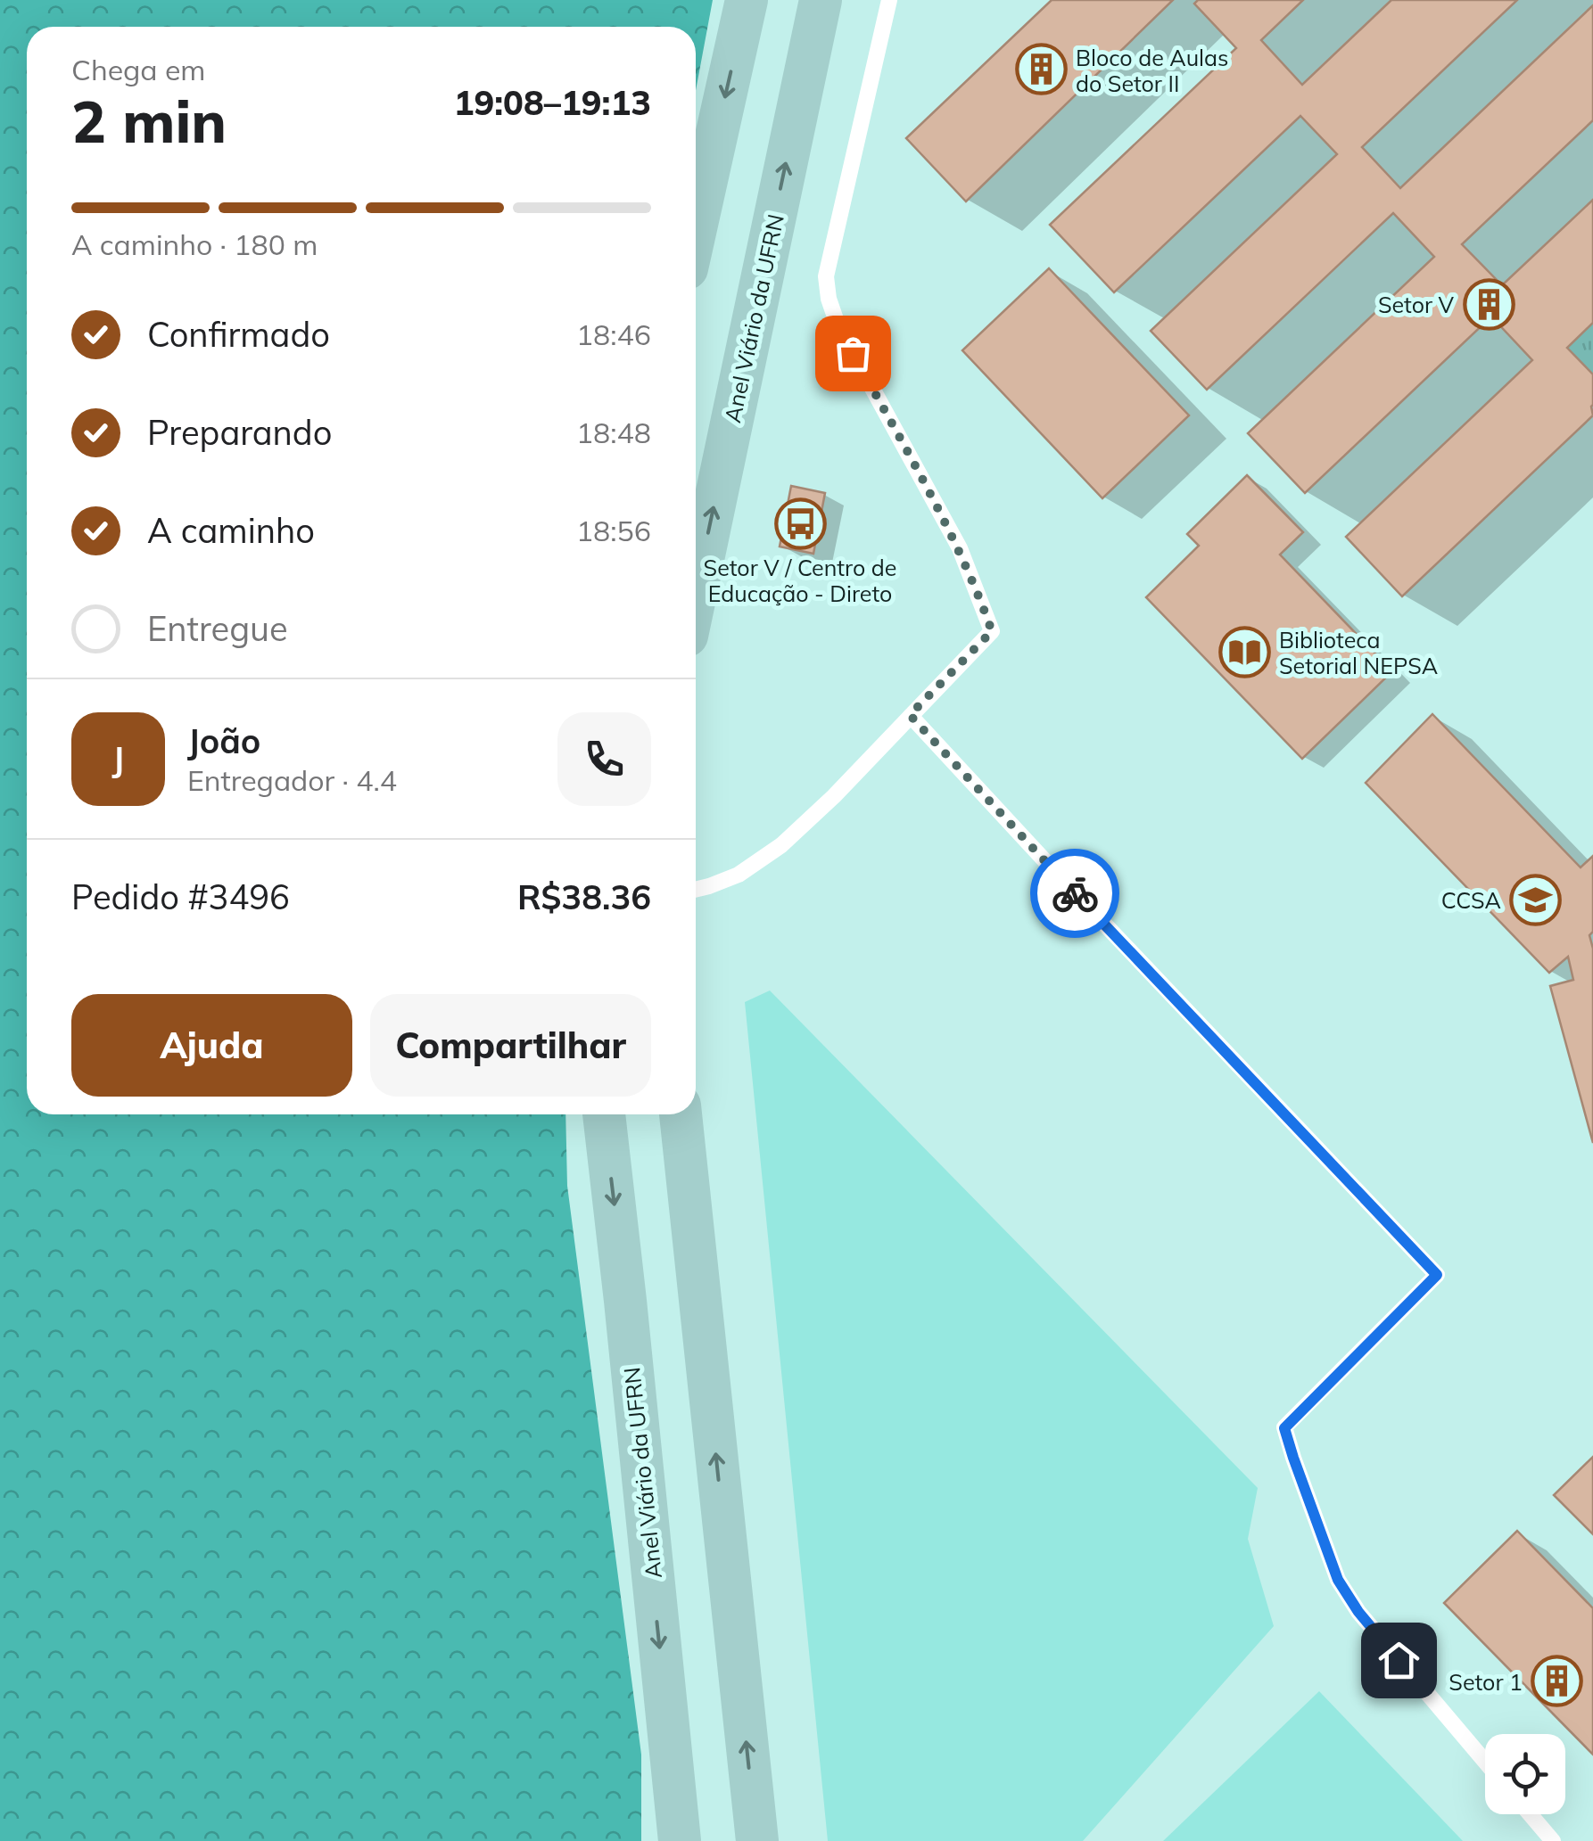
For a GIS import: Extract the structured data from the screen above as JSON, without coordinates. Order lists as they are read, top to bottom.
{
  "streets": {
    "main road": ["Anel Viário da UFRN"]
  },
  "places": {
    "building": ["Bloco de Aulas do Setor II", "Setor V", "Setor 1"],
    "bus stop": ["Setor V / Centro de Educação - Direto"],
    "library": ["Biblioteca Setorial NEPSA"],
    "school or university": ["CCSA"]
  },
  "page": {
    "heading": ["2 min", "Chega em", "19:08–19:13"],
    "panel": [
      "João",
      "Entregador · 4.4",
      "Pedido #3496",
      "R$38.36"
    ],
    "bar": "A caminho · 180 m",
    "list": [
      ["Confirmado", "18:46"],
      ["Preparando", "18:48"],
      ["A caminho", "18:56"],
      "Entregue"
    ],
    "round": "J",
    "buttons": ["Ajuda", "Compartilhar"]
  }
}
